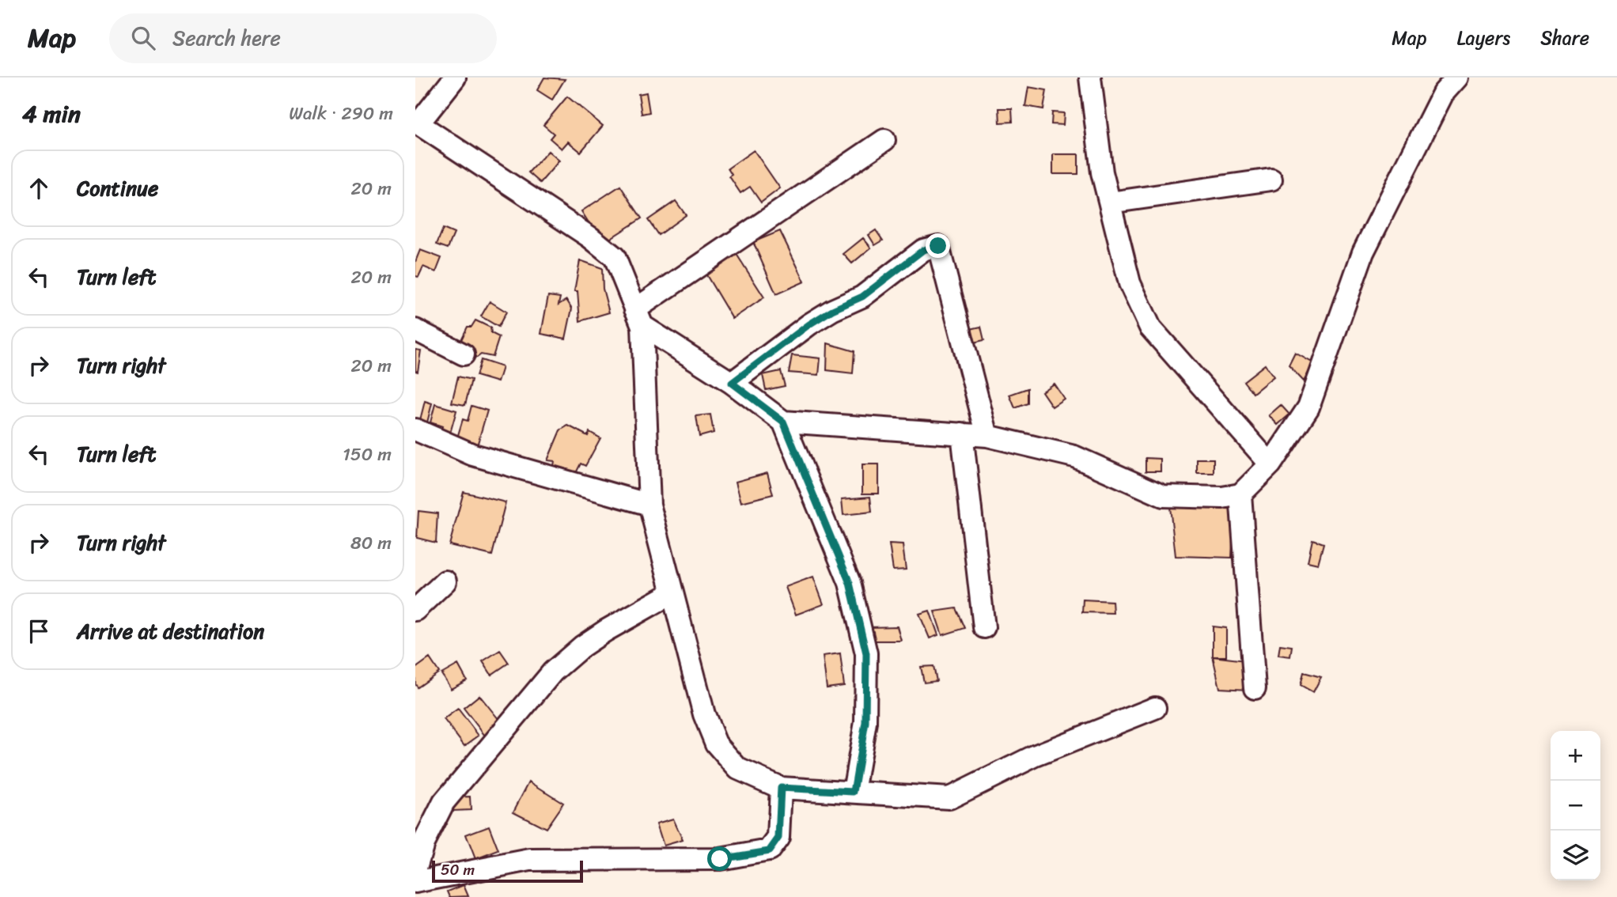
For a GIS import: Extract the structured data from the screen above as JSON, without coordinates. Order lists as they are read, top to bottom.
{
  "scale_bar": "50 m",
  "page": {
    "header": "Map",
    "search": "Search here",
    "nav": ["Map", "Layers", "Share"],
    "heading": ["4 min", "Walk · 290 m"],
    "list": [
      ["Continue", "20 m"],
      ["Turn left", "20 m"],
      ["Turn right", "20 m"],
      ["Turn left", "150 m"],
      ["Turn right", "80 m"],
      "Arrive at destination"
    ],
    "map_buttons": ["+", "−"],
    "scale": "50 m"
  }
}
